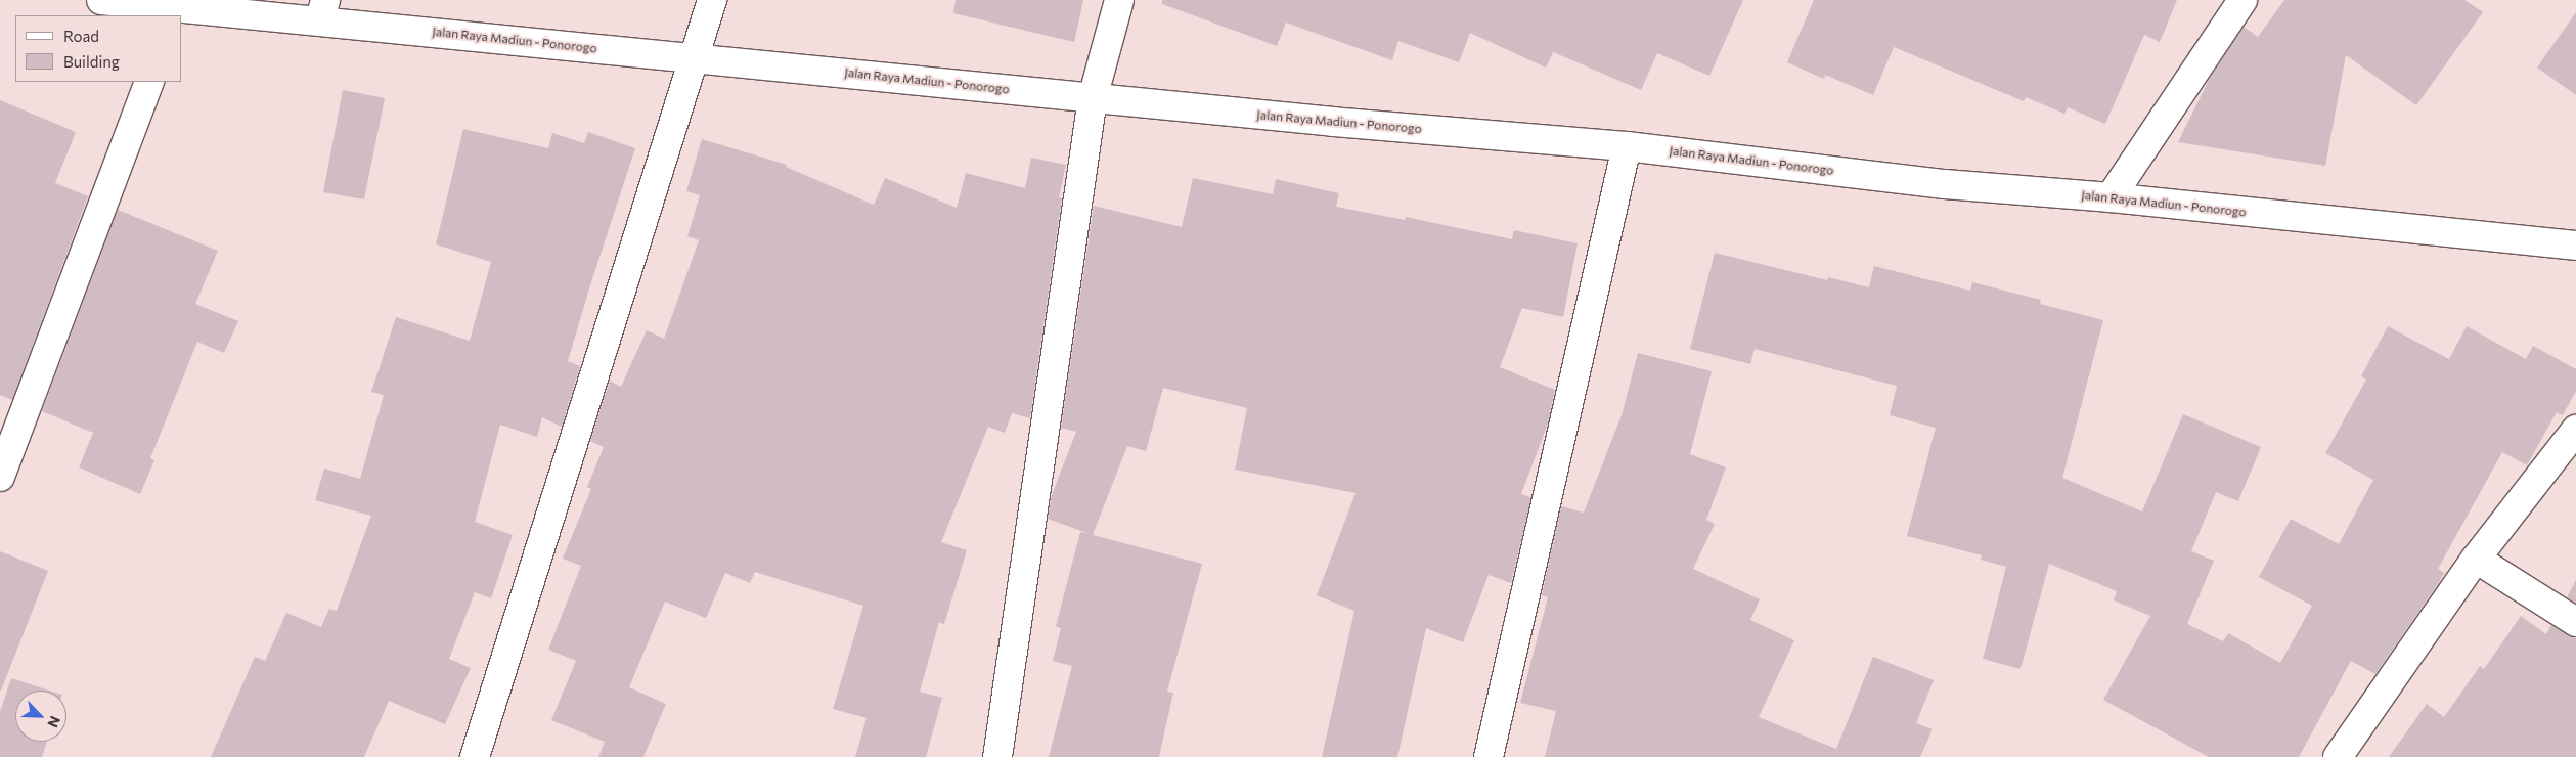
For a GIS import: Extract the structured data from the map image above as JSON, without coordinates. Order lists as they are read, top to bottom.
{
  "streets": {
    "main road": ["Jalan Raya Madiun - Ponorogo"]
  },
  "legend": ["Road", "Building"],
  "north": "bottom right"
}
